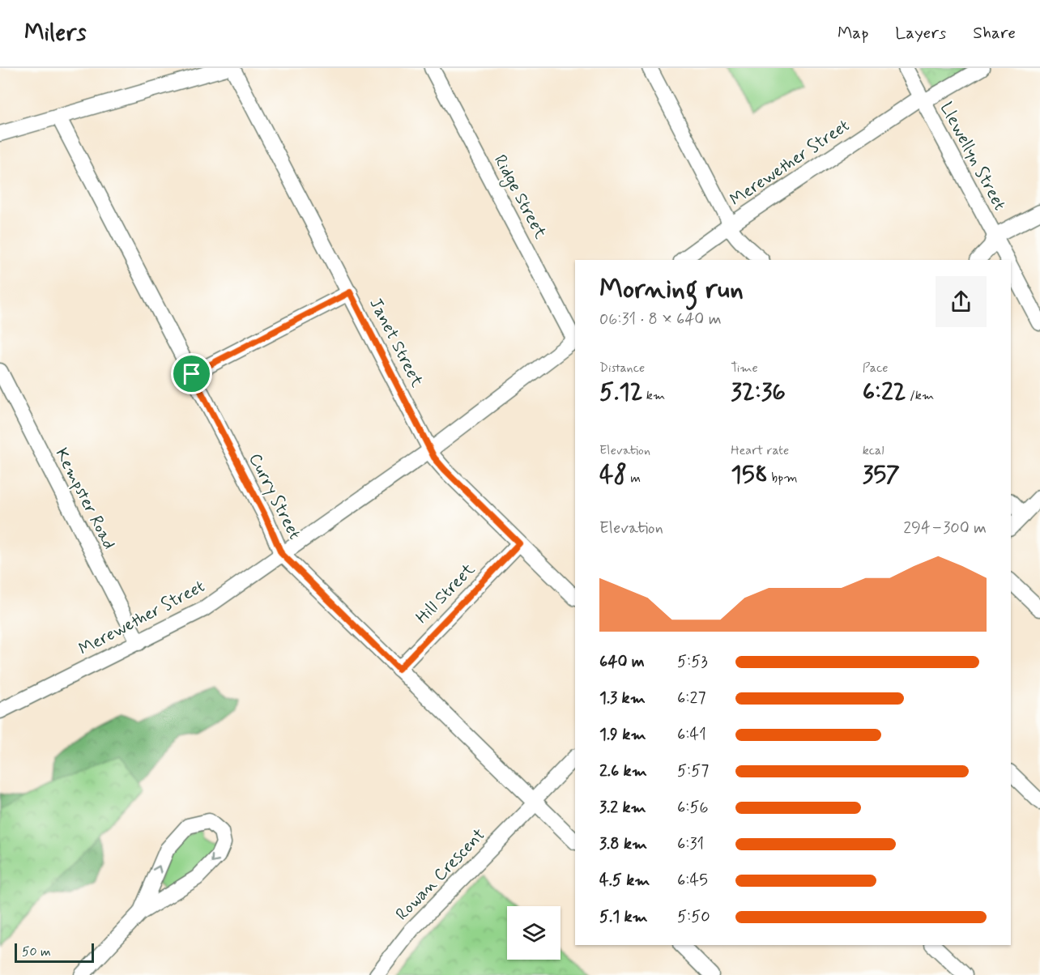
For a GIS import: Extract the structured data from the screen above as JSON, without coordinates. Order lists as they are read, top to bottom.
{
  "streets": {
    "street": [
      "Llewellyn Street",
      "Merewether Street",
      "Ridge Street",
      "Janet Street",
      "Curry Street",
      "Kempster Road",
      "Hill Street",
      "Rowan Crescent"
    ]
  },
  "crossings": [
    ["Llewellyn Street", "Merewether Street"],
    ["Merewether Street", "Ridge Street"],
    ["Merewether Street", "Janet Street"],
    ["Merewether Street", "Curry Street"],
    ["Merewether Street", "Kempster Road"],
    ["Janet Street", "Hill Street"],
    ["Curry Street", "Hill Street"],
    ["Curry Street", "Rowan Crescent"]
  ],
  "scale_bar": "50 m",
  "page": {
    "header": "Milers",
    "nav": ["Map", "Layers", "Share"],
    "heading": ["Morning run", "06:31 · 8 × 640 m"],
    "stats": [
      ["Distance", "5.12 km"],
      ["Time", "32:36"],
      ["Pace", "6:22 /km"],
      ["Elevation", "48 m"],
      ["Heart rate", "158 bpm"],
      ["kcal", "357"]
    ],
    "chart": ["Elevation", "294–300 m"],
    "list": [
      {
        "name": "640 m",
        "note": "5:53"
      },
      {
        "name": "1.3 km",
        "note": "6:27"
      },
      {
        "name": "1.9 km",
        "note": "6:41"
      },
      {
        "name": "2.6 km",
        "note": "5:57"
      },
      {
        "name": "3.2 km",
        "note": "6:56"
      },
      {
        "name": "3.8 km",
        "note": "6:31"
      },
      {
        "name": "4.5 km",
        "note": "6:45"
      },
      {
        "name": "5.1 km",
        "note": "5:50"
      }
    ],
    "scale": "50 m"
  }
}
